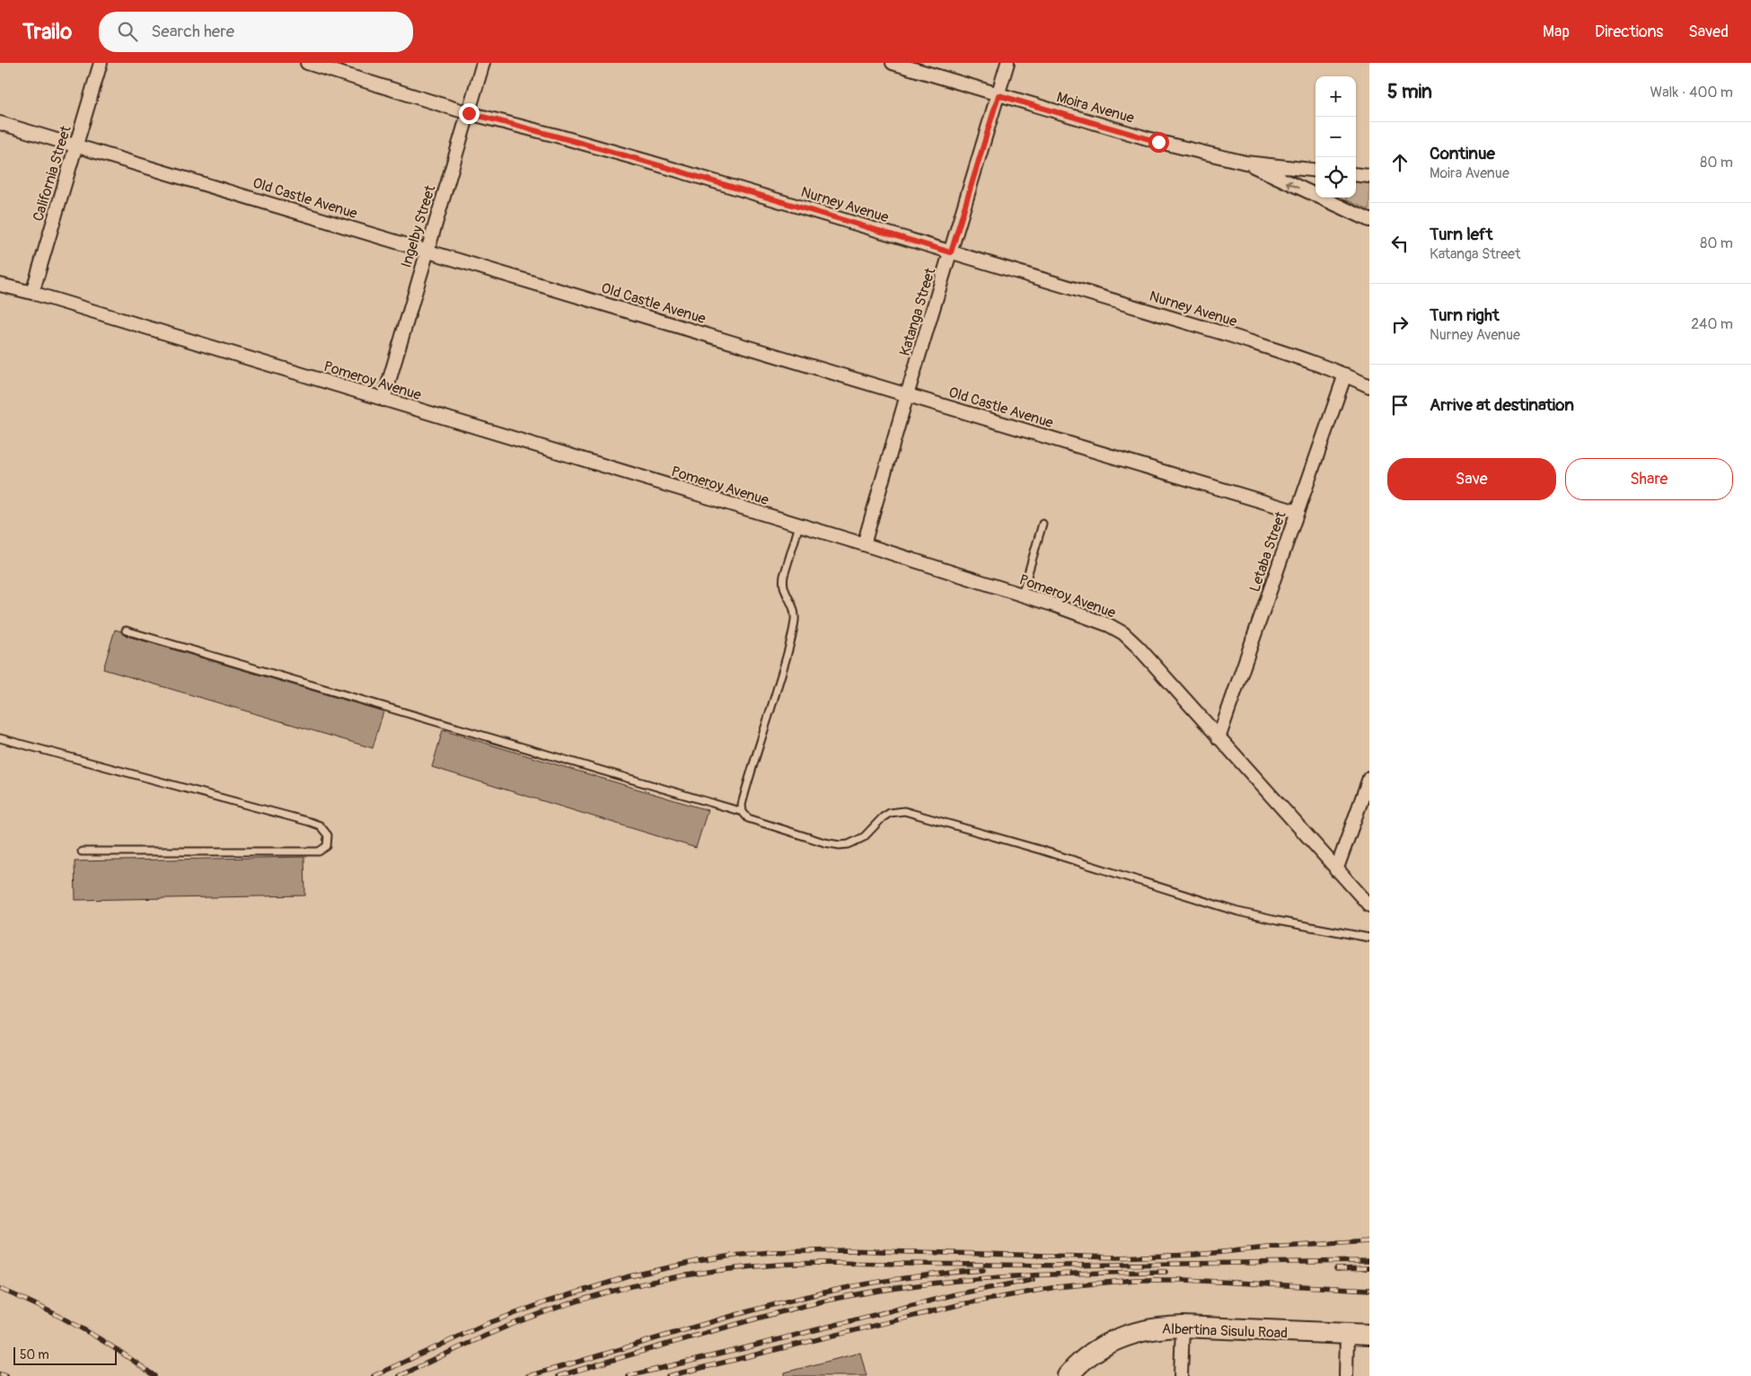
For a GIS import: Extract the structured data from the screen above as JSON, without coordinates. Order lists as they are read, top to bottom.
{
  "streets": {
    "main road": ["Albertina Sisulu Road"],
    "street": [
      "Moira Avenue",
      "California Street",
      "Old Castle Avenue",
      "Nurney Avenue",
      "Ingelby Street",
      "Katanga Street",
      "Pomeroy Avenue",
      "Letaba Street"
    ]
  },
  "crossings": [
    ["Moira Avenue", "Katanga Street"],
    ["California Street", "Old Castle Avenue"],
    ["California Street", "Pomeroy Avenue"],
    ["Old Castle Avenue", "Ingelby Street"],
    ["Old Castle Avenue", "Katanga Street"],
    ["Old Castle Avenue", "Letaba Street"],
    ["Nurney Avenue", "Ingelby Street"],
    ["Nurney Avenue", "Katanga Street"],
    ["Nurney Avenue", "Letaba Street"],
    ["Ingelby Street", "Pomeroy Avenue"],
    ["Katanga Street", "Pomeroy Avenue"],
    ["Pomeroy Avenue", "Letaba Street"]
  ],
  "scale_bar": "50 m",
  "page": {
    "header": "Trailo",
    "search": "Search here",
    "nav": ["Map", "Directions", "Saved"],
    "heading": ["5 min", "Walk · 400 m"],
    "map_buttons": ["+", "−"],
    "list": [
      ["Continue", "Moira Avenue", "80 m"],
      ["Turn left", "Katanga Street", "80 m"],
      ["Turn right", "Nurney Avenue", "240 m"],
      "Arrive at destination"
    ],
    "buttons": ["Save", "Share"],
    "scale": "50 m"
  }
}
